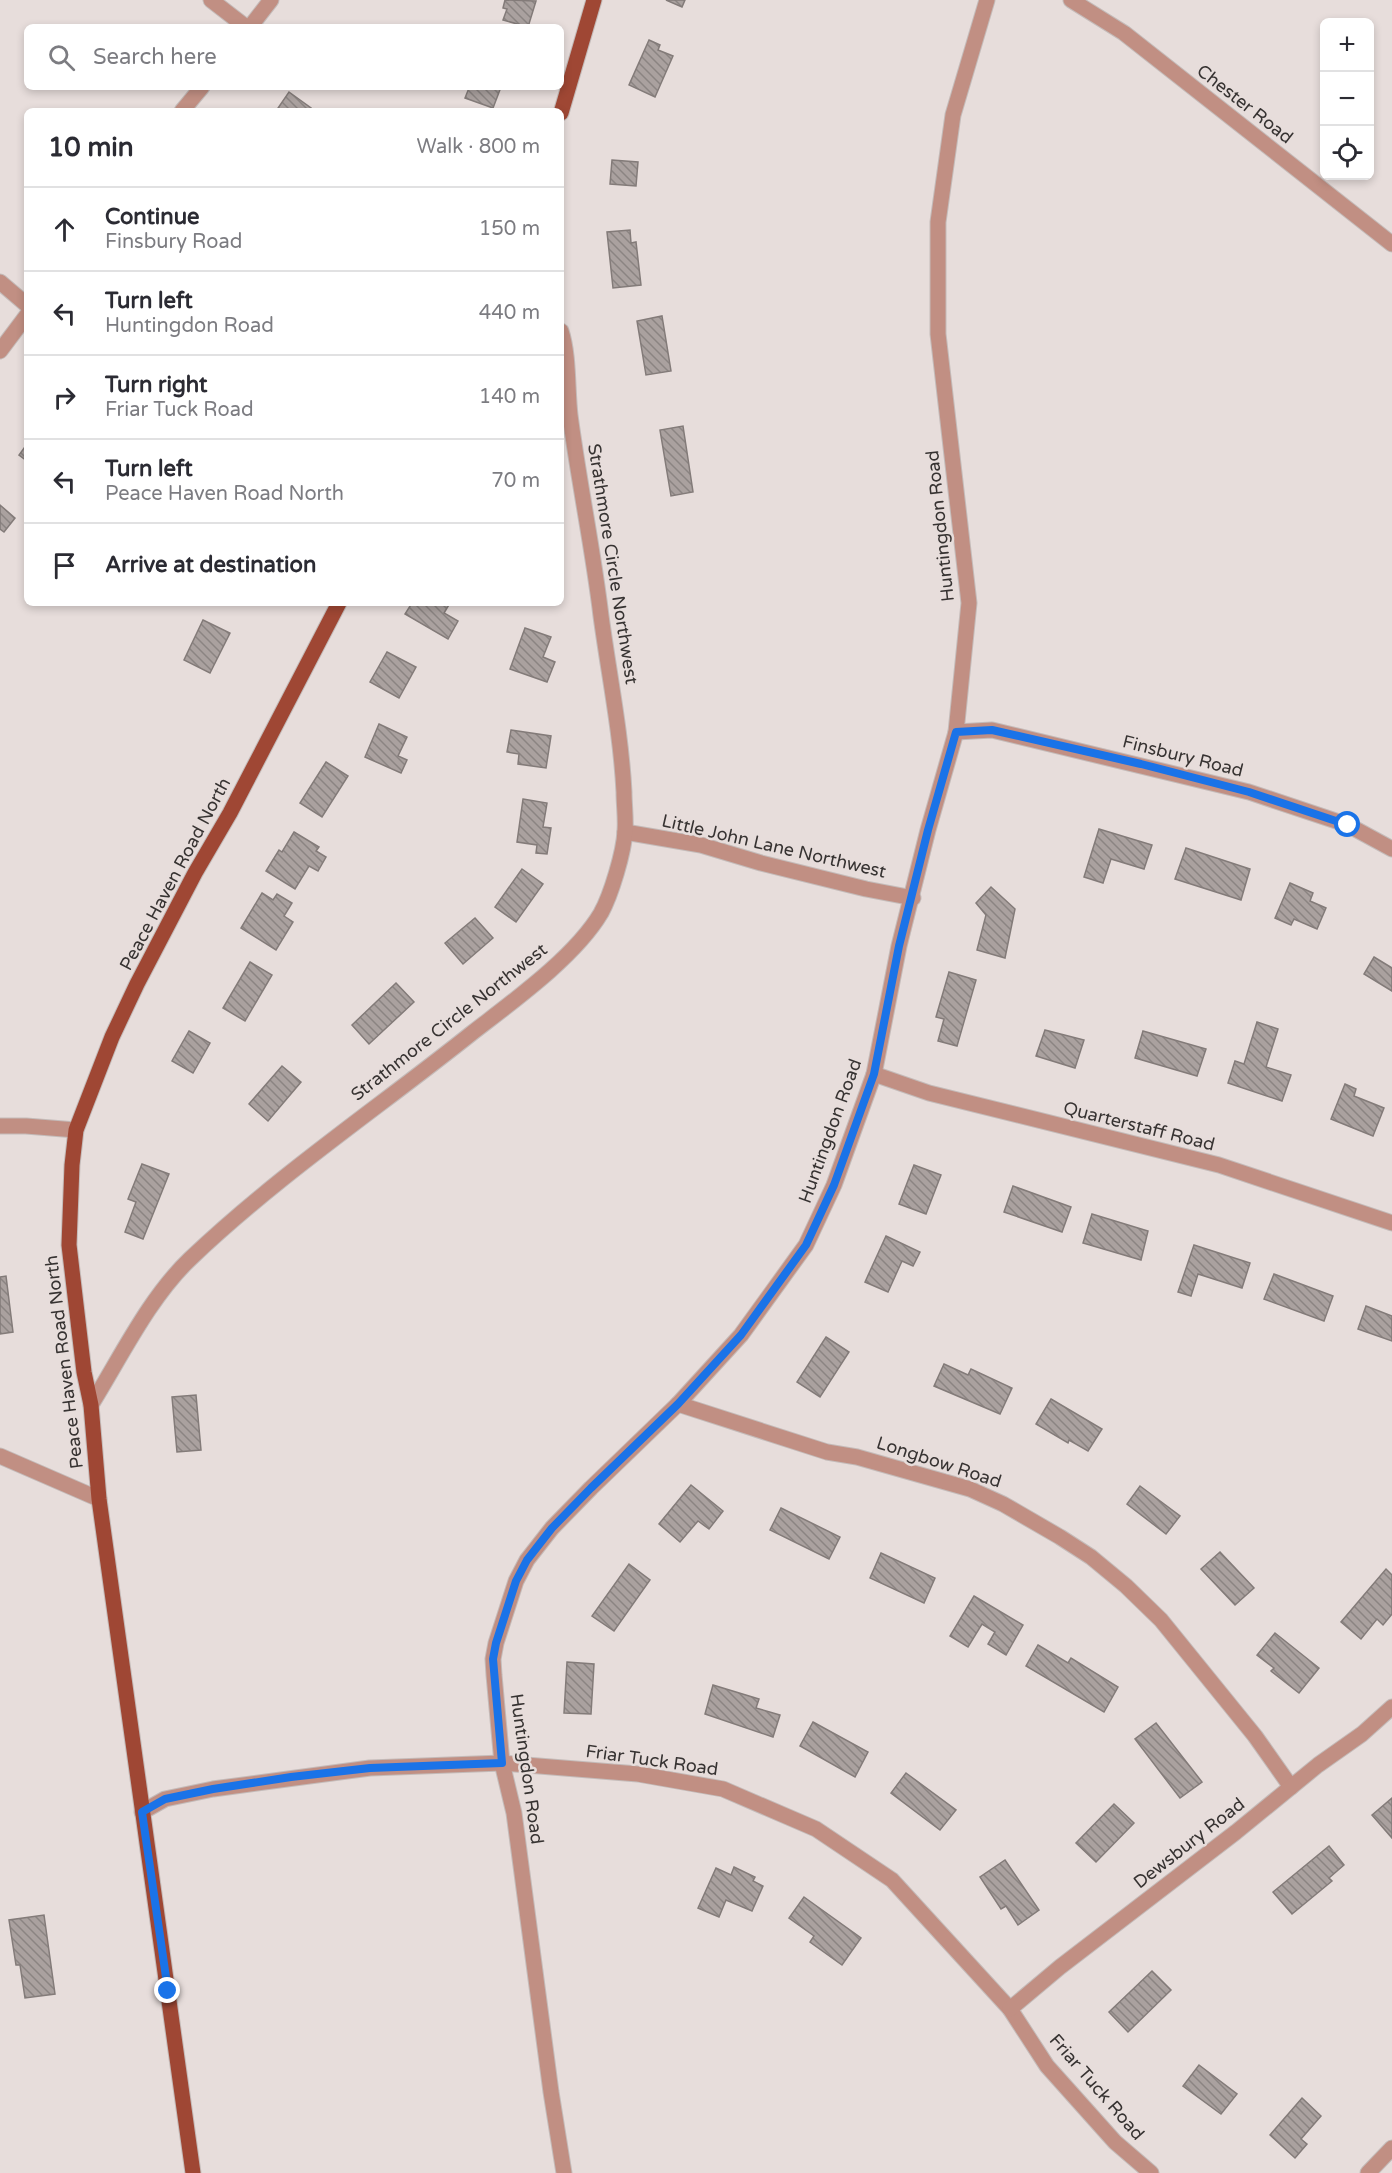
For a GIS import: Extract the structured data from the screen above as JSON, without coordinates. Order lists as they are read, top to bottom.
{
  "streets": {
    "main road": ["Peace Haven Road North"],
    "street": [
      "Chester Road",
      "Huntingdon Road",
      "Strathmore Circle Northwest",
      "Finsbury Road",
      "Little John Lane Northwest",
      "Quarterstaff Road",
      "Longbow Road",
      "Friar Tuck Road",
      "Dewsbury Road"
    ]
  },
  "crossings": [
    ["Huntingdon Road", "Finsbury Road"],
    ["Huntingdon Road", "Little John Lane Northwest"],
    ["Huntingdon Road", "Quarterstaff Road"],
    ["Huntingdon Road", "Longbow Road"],
    ["Huntingdon Road", "Friar Tuck Road"],
    ["Strathmore Circle Northwest", "Little John Lane Northwest"],
    ["Strathmore Circle Northwest", "Peace Haven Road North"],
    ["Peace Haven Road North", "Friar Tuck Road"],
    ["Longbow Road", "Dewsbury Road"],
    ["Friar Tuck Road", "Dewsbury Road"]
  ],
  "page": {
    "map_buttons": ["+", "−"],
    "search": "Search here",
    "heading": ["10 min", "Walk · 800 m"],
    "list": [
      ["Continue", "Finsbury Road", "150 m"],
      ["Turn left", "Huntingdon Road", "440 m"],
      ["Turn right", "Friar Tuck Road", "140 m"],
      ["Turn left", "Peace Haven Road North", "70 m"],
      "Arrive at destination"
    ]
  }
}
